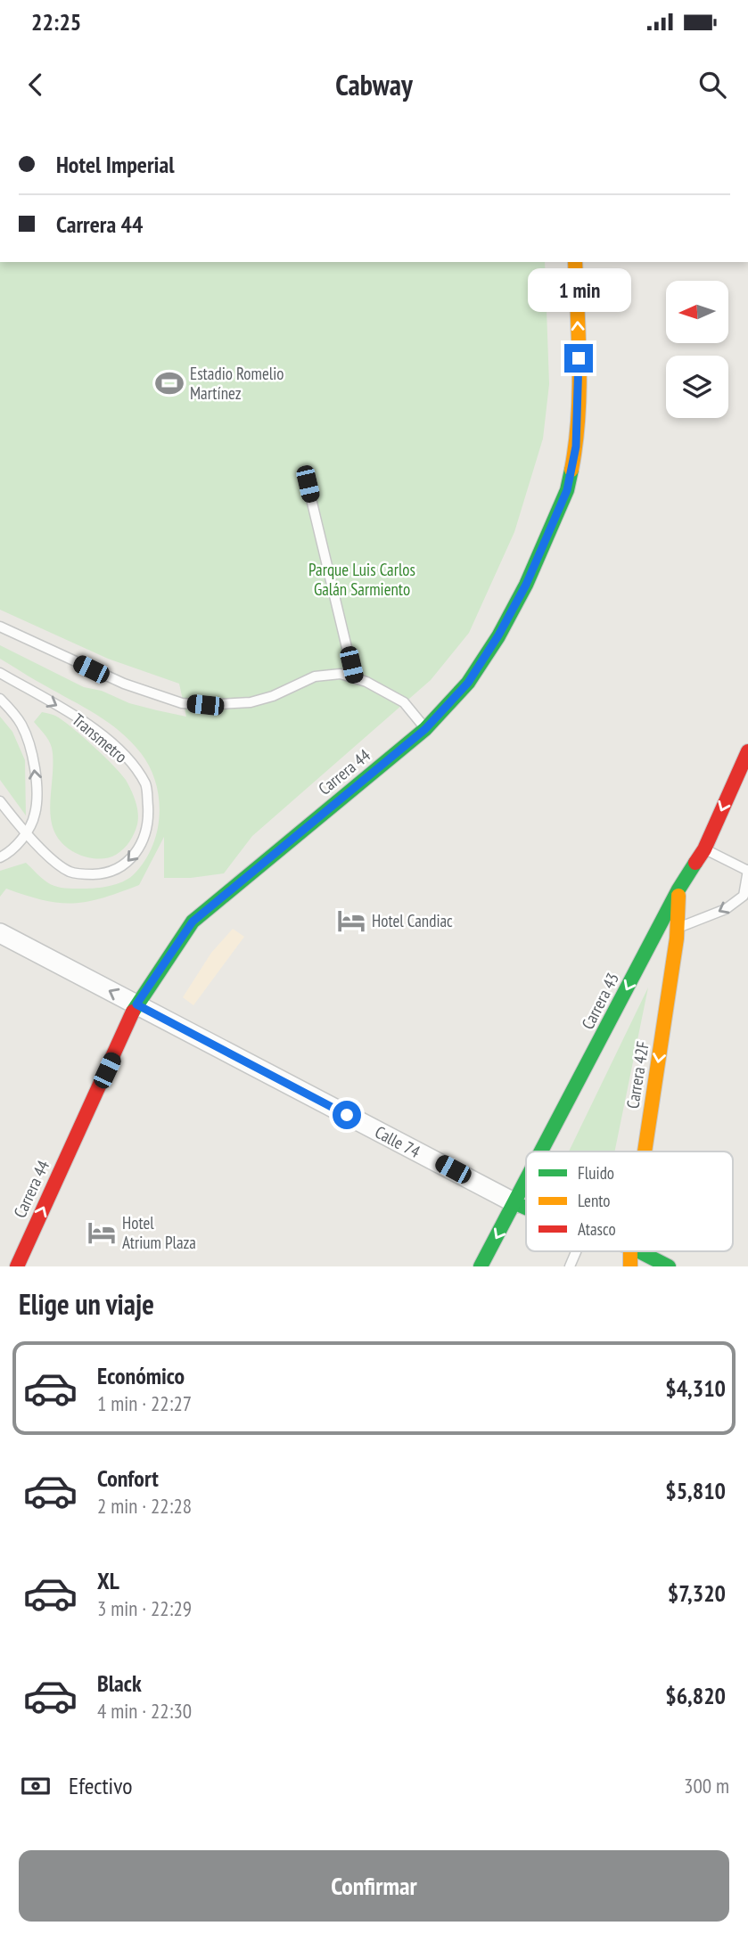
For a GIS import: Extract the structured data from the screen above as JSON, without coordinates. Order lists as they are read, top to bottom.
{
  "streets": {
    "street": [
      "Carrera 44",
      "Carrera 43",
      "Carrera 42F",
      "Calle 74"
    ],
    "lane": ["Transmetro"]
  },
  "crossings": [
    ["Carrera 44", "Calle 74"],
    ["Carrera 43", "Carrera 42F"],
    ["Carrera 43", "Calle 74"]
  ],
  "one_way": ["Carrera 44", "Carrera 43", "Carrera 42F"],
  "parks": ["Parque Luis Carlos Galán Sarmiento"],
  "places": {
    "sports": ["Estadio Romelio Martínez"],
    "hotel": ["Hotel Candiac", "Hotel Atrium Plaza"]
  },
  "legend": ["Fluido", "Lento", "Atasco"],
  "north": "left",
  "page": {
    "status": "22:25",
    "header": "Cabway",
    "banner": ["Hotel Imperial", "Carrera 44"],
    "bubble": "1 min",
    "heading": "Elige un viaje",
    "list": [
      {
        "name": "Económico",
        "note": "1 min · 22:27",
        "value": "$4,310"
      },
      {
        "name": "Confort",
        "note": "2 min · 22:28",
        "value": "$5,810"
      },
      {
        "name": "XL",
        "note": "3 min · 22:29",
        "value": "$7,320"
      },
      {
        "name": "Black",
        "note": "4 min · 22:30",
        "value": "$6,820"
      }
    ],
    "pay": ["Efectivo", "300 m"],
    "buttons": "Confirmar"
  }
}
